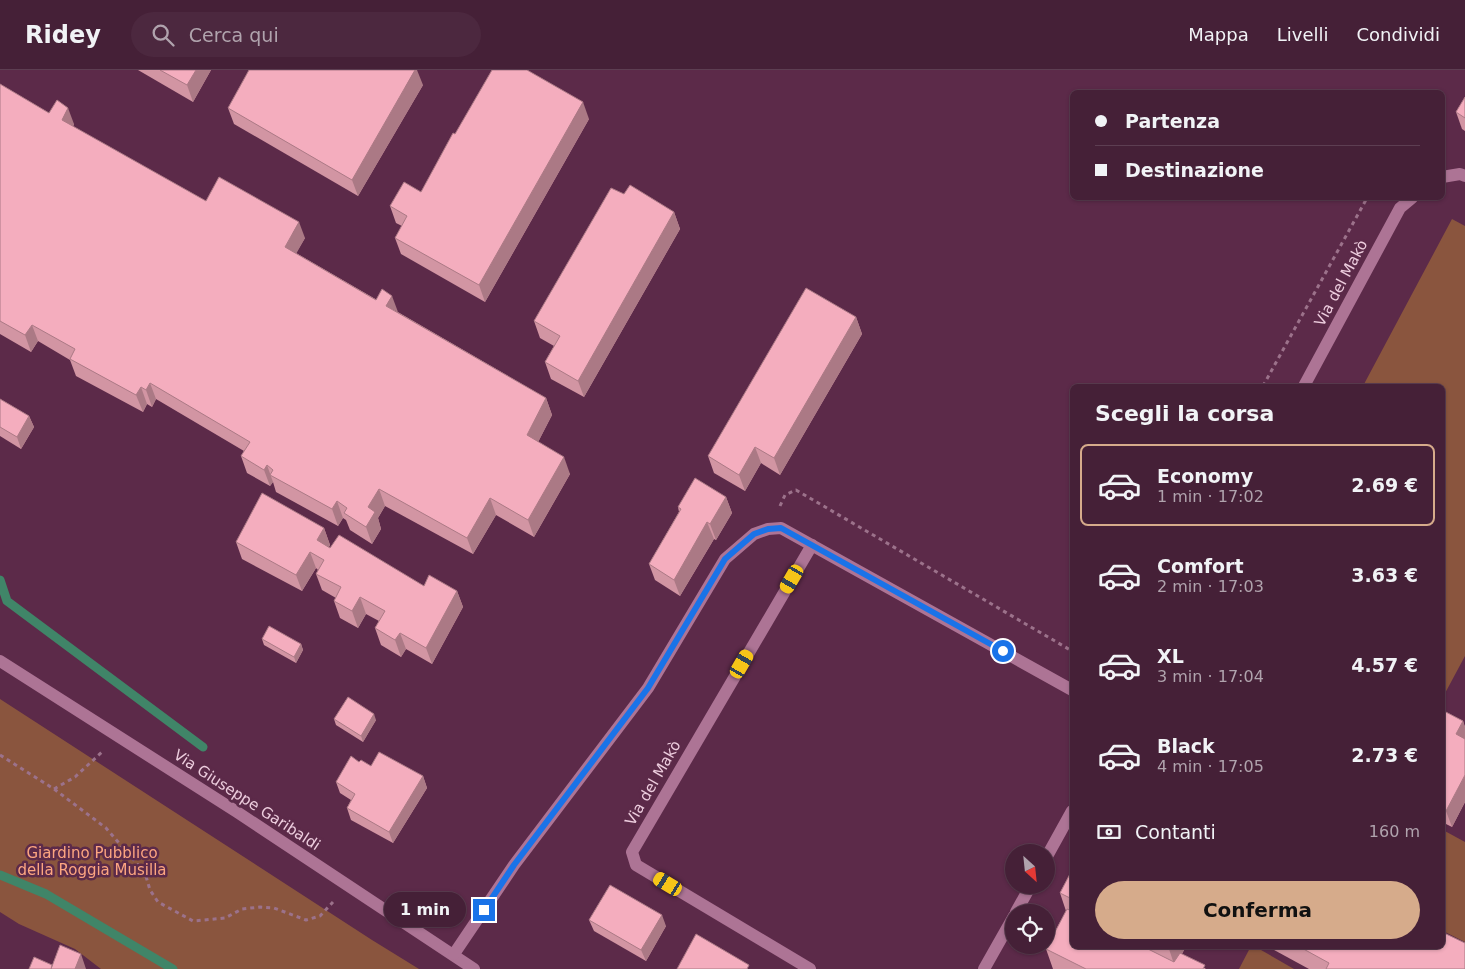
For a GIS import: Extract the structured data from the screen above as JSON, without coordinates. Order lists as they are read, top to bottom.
{
  "streets": {
    "street": ["Via del Makò", "Via Giuseppe Garibaldi"]
  },
  "parks": ["Giardino Pubblico della Roggia Musilla"],
  "north": "bottom right",
  "page": {
    "header": "Ridey",
    "search": "Cerca qui",
    "nav": ["Mappa", "Livelli", "Condividi"],
    "banner": ["Partenza", "Destinazione"],
    "heading": "Scegli la corsa",
    "list": [
      {
        "name": "Economy",
        "note": "1 min · 17:02",
        "value": "2.69 €"
      },
      {
        "name": "Comfort",
        "note": "2 min · 17:03",
        "value": "3.63 €"
      },
      {
        "name": "XL",
        "note": "3 min · 17:04",
        "value": "4.57 €"
      },
      {
        "name": "Black",
        "note": "4 min · 17:05",
        "value": "2.73 €"
      }
    ],
    "pay": ["Contanti", "160 m"],
    "buttons": "Conferma",
    "bubble": "1 min"
  }
}
